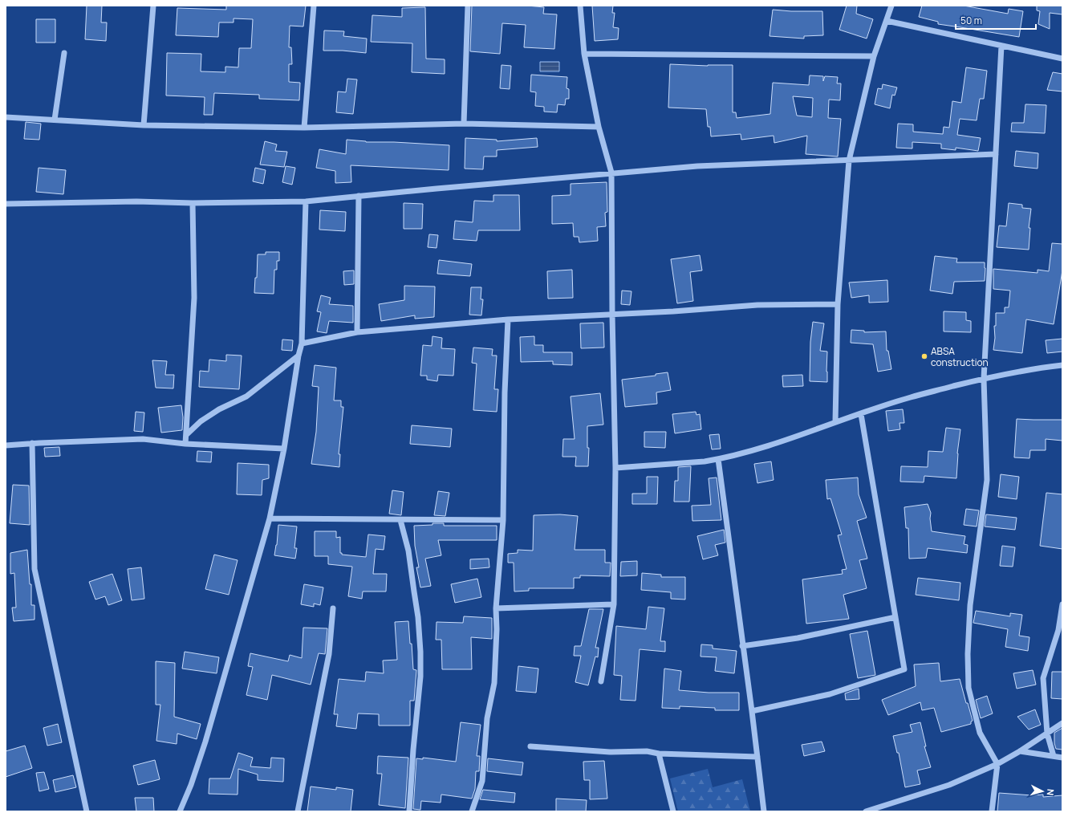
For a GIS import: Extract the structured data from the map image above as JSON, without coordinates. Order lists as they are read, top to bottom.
{
  "places": ["ABSA construction"],
  "scale_bar": "50 m",
  "north": "right"
}
